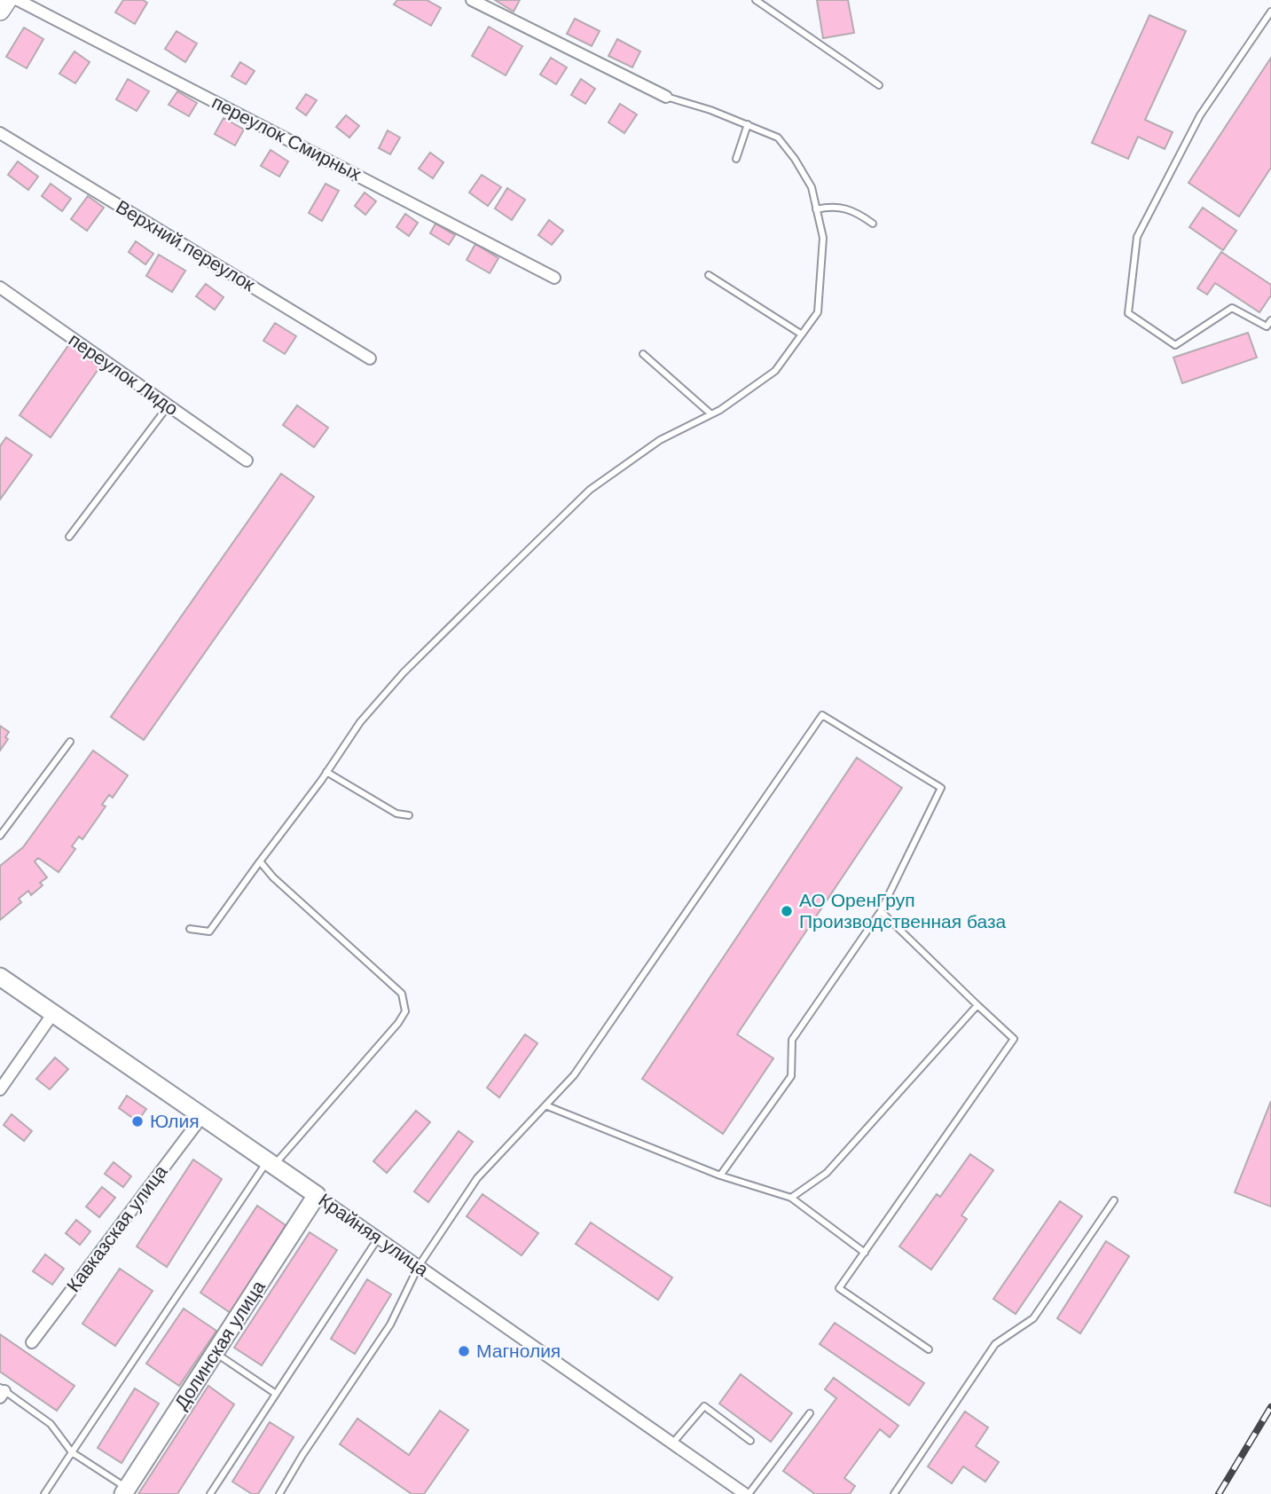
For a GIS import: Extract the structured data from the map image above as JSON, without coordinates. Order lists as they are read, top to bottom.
{
  "streets": {
    "street": [
      "переулок Смирных",
      "Верхний переулок",
      "переулок Лидо",
      "Кавказская улица",
      "Крайняя улица",
      "Долинская улица"
    ]
  },
  "crossings": [
    ["Кавказская улица", "Крайняя улица"],
    ["Крайняя улица", "Долинская улица"]
  ],
  "places": ["АО ОренГруп Производственная база", "Юлия", "Магнолия"]
}
